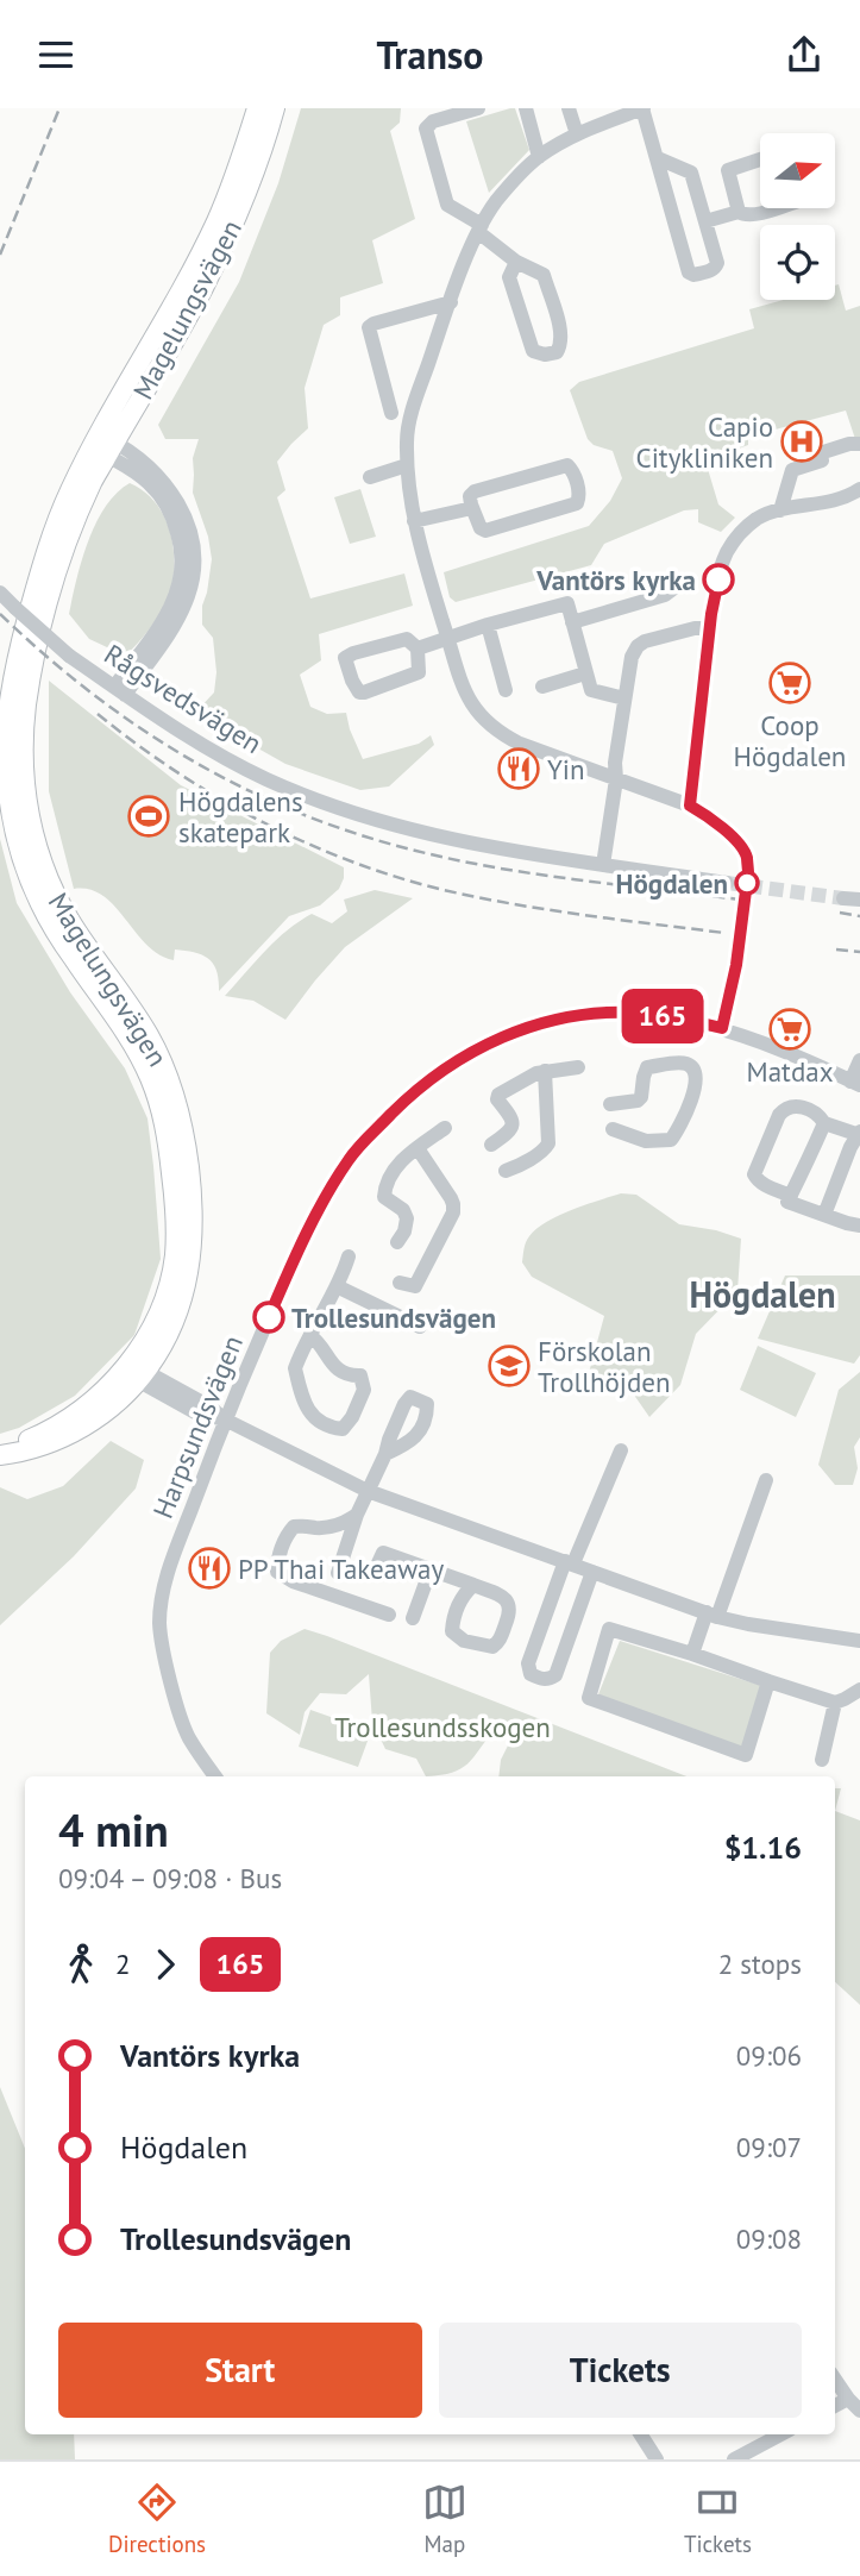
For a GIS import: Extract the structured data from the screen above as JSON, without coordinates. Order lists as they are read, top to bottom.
{
  "streets": {
    "main road": ["Magelungsvägen"],
    "street": ["Rågsvedsvägen", "Harpsundsvägen"]
  },
  "districts": ["Högdalen"],
  "parks": ["Trollesundsskogen"],
  "places": {
    "hospital": ["Capio Citykliniken"],
    "other": ["Vantörs kyrka", "Högdalen", "Trollesundsvägen"],
    "supermarket": ["Coop Högdalen", "Matdax"],
    "restaurant": ["Yin", "PP Thai Takeaway"],
    "sports": ["Högdalens skatepark"],
    "school or university": ["Förskolan Trollhöjden"]
  },
  "lines": ["bus line 165"],
  "north": "right",
  "page": {
    "header": "Transo",
    "on_map": "165",
    "heading": ["4 min", "09:04 – 09:08 · Bus", "$1.16"],
    "legs": ["2", "165", "2 stops"],
    "list": [
      {
        "name": "Vantörs kyrka",
        "value": "09:06"
      },
      {
        "name": "Högdalen",
        "value": "09:07"
      },
      {
        "name": "Trollesundsvägen",
        "value": "09:08"
      }
    ],
    "buttons": ["Start", "Tickets"],
    "tabs": ["Directions", "Map", "Tickets"]
  }
}
